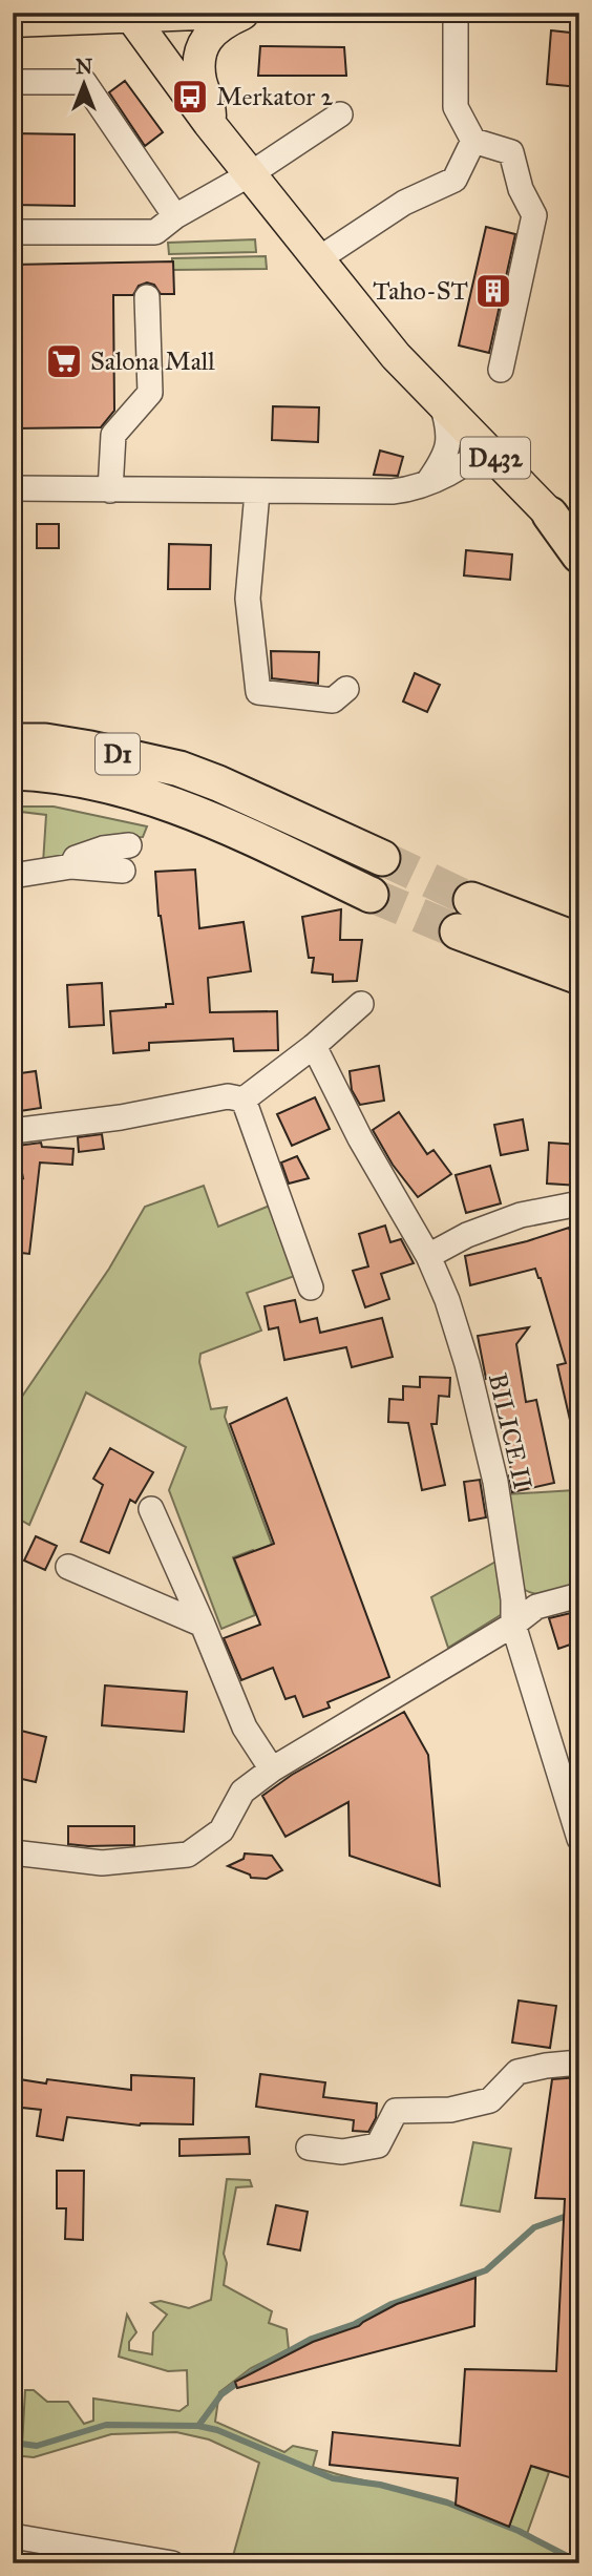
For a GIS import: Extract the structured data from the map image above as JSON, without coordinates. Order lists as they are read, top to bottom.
{
  "streets": {
    "highway": ["D1"],
    "main road": ["D432"],
    "street": ["BILICE II"]
  },
  "places": {
    "bus stop": ["Merkator 2"],
    "building": ["Taho-ST"],
    "supermarket": ["Salona Mall"]
  },
  "north": "top"
}
